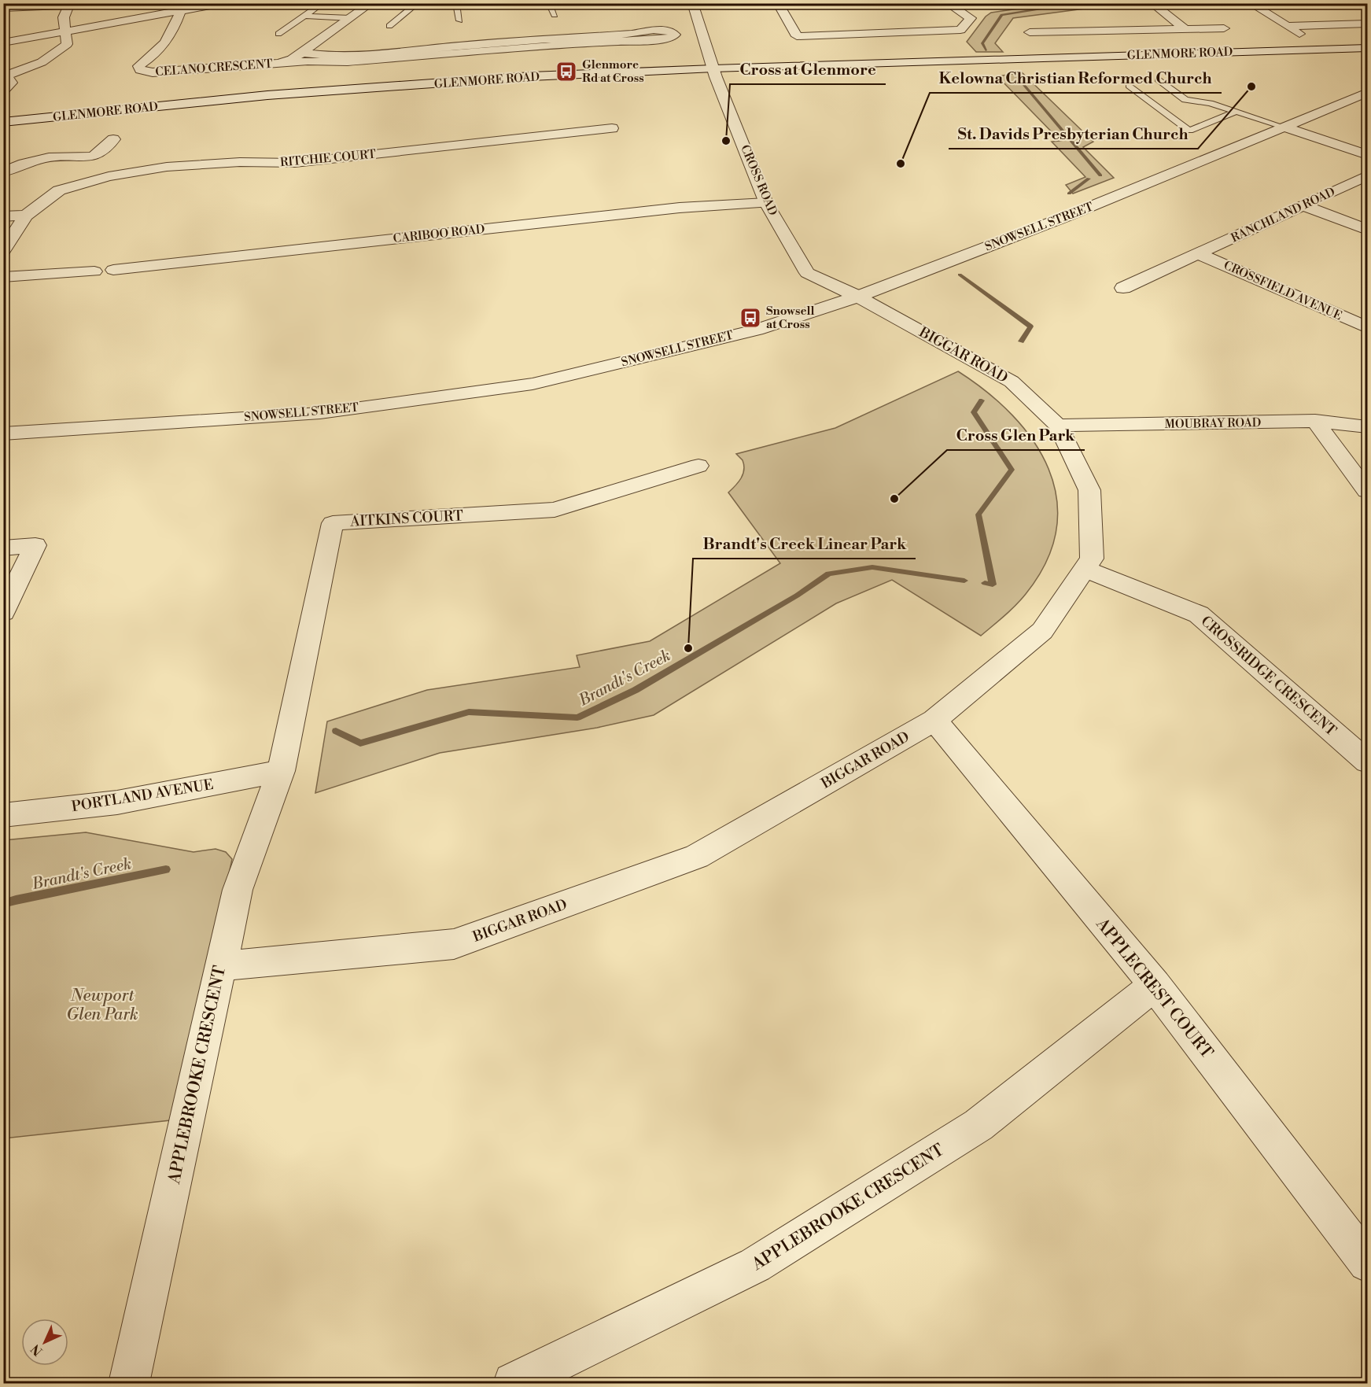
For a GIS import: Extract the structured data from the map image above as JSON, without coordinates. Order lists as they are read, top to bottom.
{
  "streets": {
    "street": [
      "GLENMORE ROAD",
      "CELANO CRESCENT",
      "RITCHIE COURT",
      "CROSS ROAD",
      "RANCHLAND ROAD",
      "SNOWSELL STREET",
      "CARIBOO ROAD",
      "CROSSFIELD AVENUE",
      "BIGGAR ROAD",
      "MOUBRAY ROAD",
      "AITKINS COURT",
      "CROSSRIDGE CRESCENT",
      "PORTLAND AVENUE",
      "APPLECREST COURT",
      "APPLEBROOKE CRESCENT"
    ]
  },
  "crossings": [
    ["GLENMORE ROAD", "CROSS ROAD"],
    ["CROSS ROAD", "SNOWSELL STREET"],
    ["CROSS ROAD", "CARIBOO ROAD"],
    ["CROSS ROAD", "BIGGAR ROAD"],
    ["RANCHLAND ROAD", "CROSSFIELD AVENUE"],
    ["SNOWSELL STREET", "BIGGAR ROAD"],
    ["BIGGAR ROAD", "MOUBRAY ROAD"],
    ["BIGGAR ROAD", "CROSSRIDGE CRESCENT"],
    ["BIGGAR ROAD", "APPLECREST COURT"],
    ["BIGGAR ROAD", "APPLEBROOKE CRESCENT"],
    ["AITKINS COURT", "PORTLAND AVENUE"],
    ["AITKINS COURT", "APPLEBROOKE CRESCENT"],
    ["PORTLAND AVENUE", "APPLEBROOKE CRESCENT"],
    ["APPLECREST COURT", "APPLEBROOKE CRESCENT"]
  ],
  "water": ["Brandt's Creek"],
  "parks": ["Newport Glen Park"],
  "places": {
    "bus stop": ["Glenmore Rd at Cross", "Snowsell at Cross"],
    "other": [
      "St. Davids Presbyterian Church",
      "Cross at Glenmore",
      "Kelowna Christian Reformed Church",
      "Cross Glen Park",
      "Brandt's Creek Linear Park"
    ]
  },
  "north": "bottom left"
}
